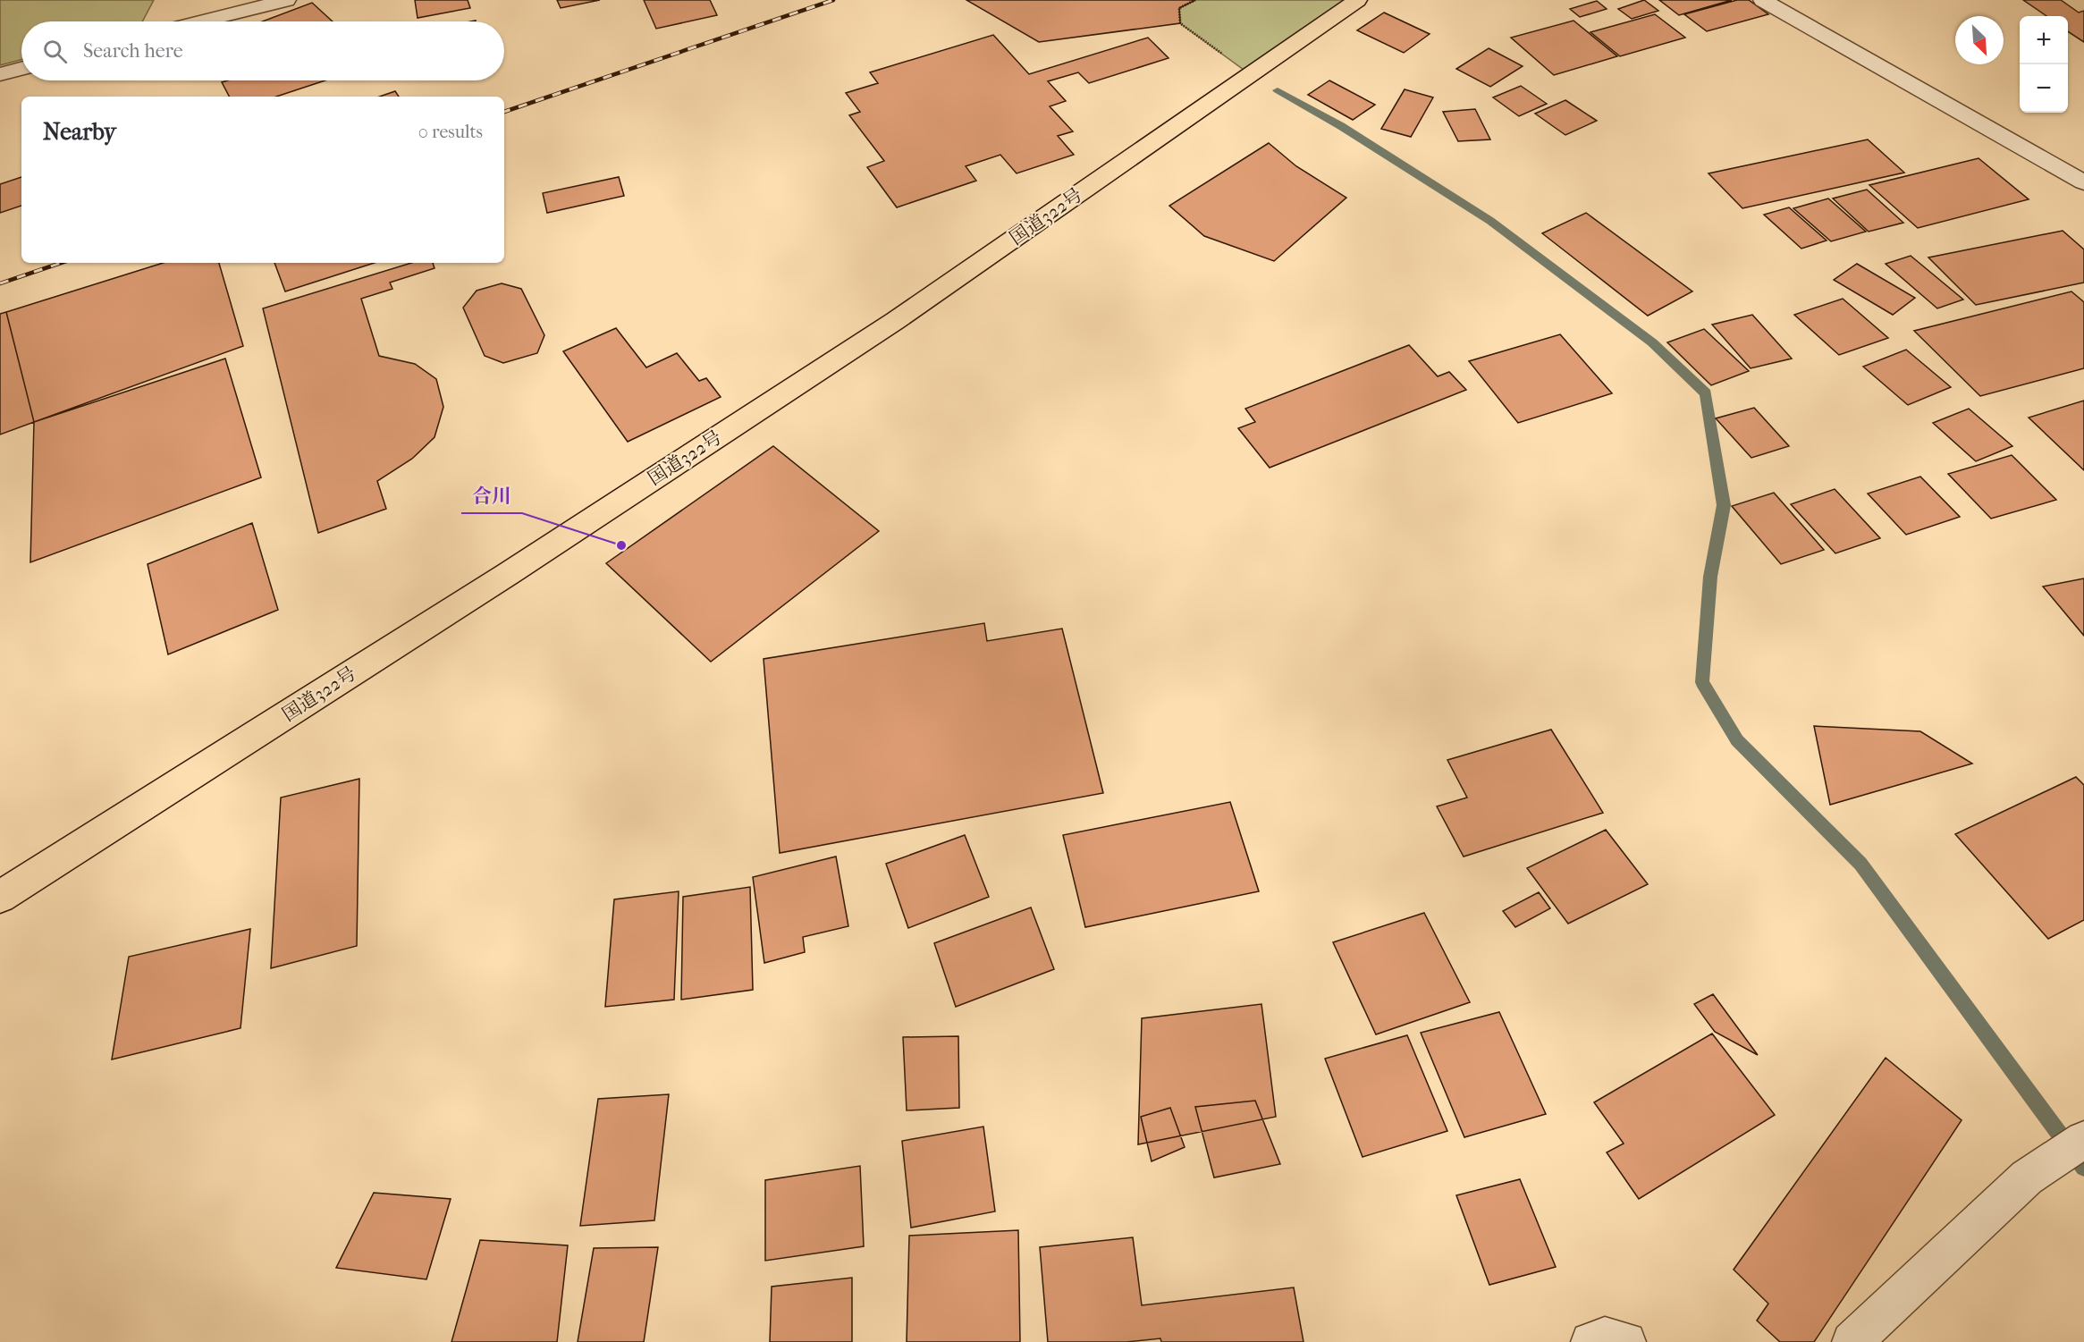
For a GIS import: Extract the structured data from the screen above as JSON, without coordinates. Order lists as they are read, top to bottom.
{
  "streets": {
    "highway": ["国道322号"]
  },
  "places": ["合川"],
  "north": "bottom right",
  "page": {
    "map_buttons": ["+", "−"],
    "search": "Search here",
    "heading": ["Nearby", "0 results"]
  }
}
